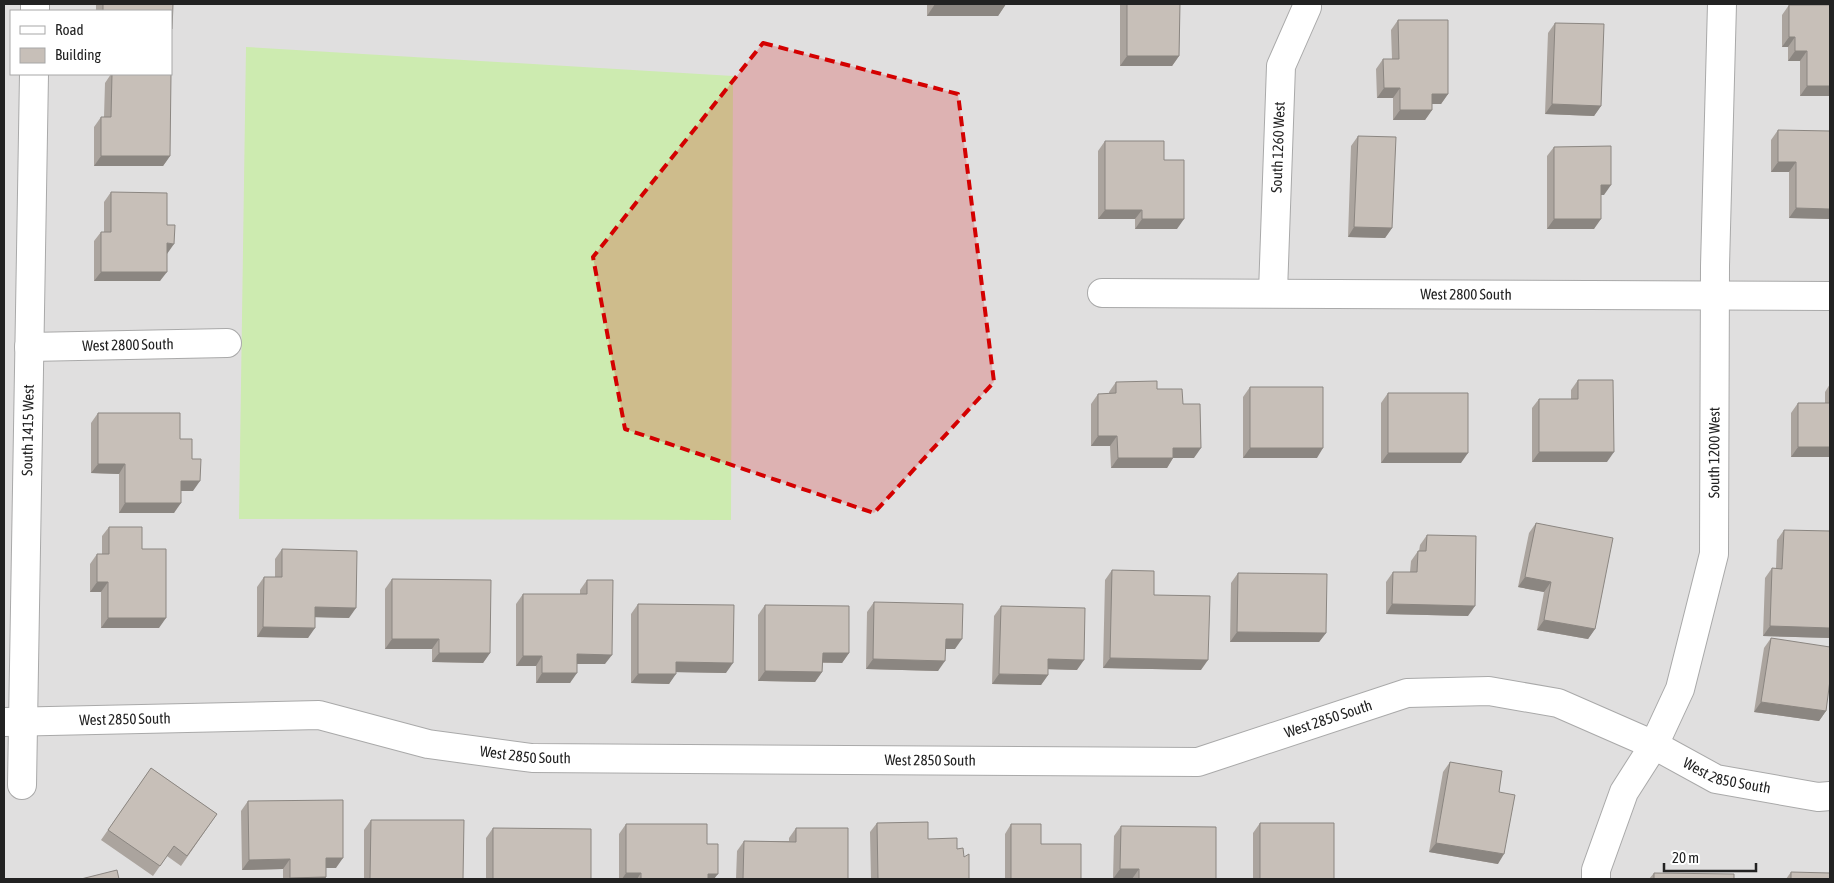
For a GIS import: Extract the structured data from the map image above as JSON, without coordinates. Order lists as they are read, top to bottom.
{
  "streets": {
    "street": [
      "South 1260 West",
      "West 2800 South",
      "South 1415 West",
      "South 1200 West",
      "West 2850 South"
    ]
  },
  "crossings": [
    ["South 1260 West", "West 2800 South"],
    ["West 2800 South", "South 1415 West"],
    ["West 2800 South", "South 1200 West"],
    ["South 1415 West", "West 2850 South"],
    ["South 1200 West", "West 2850 South"]
  ],
  "legend": ["Road", "Building"],
  "scale_bar": "20 m"
}
